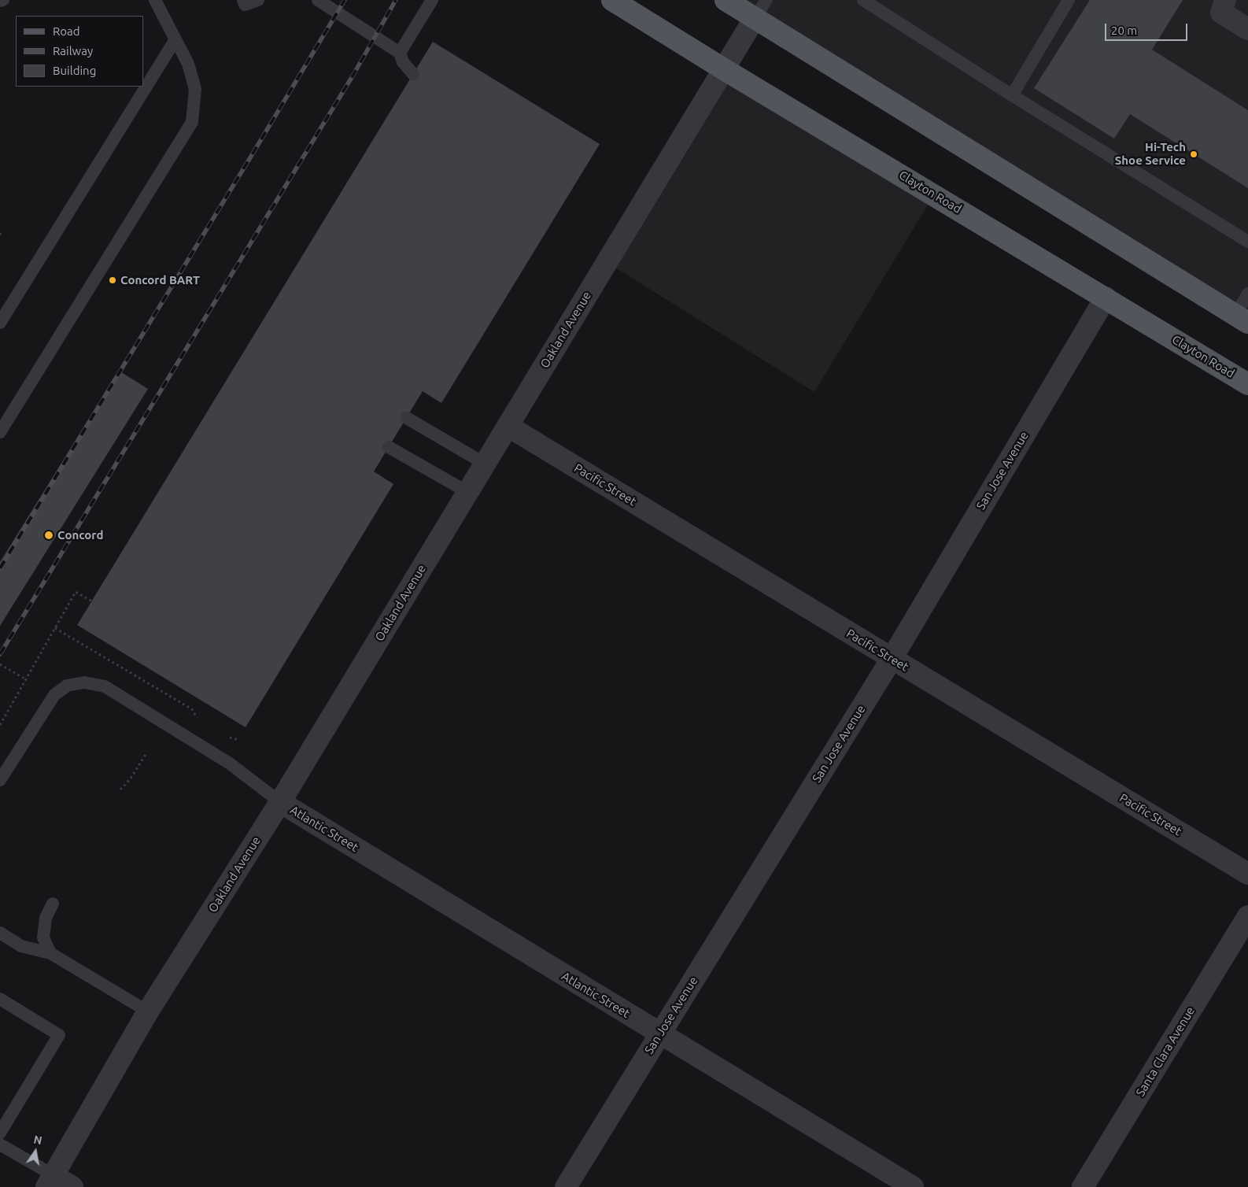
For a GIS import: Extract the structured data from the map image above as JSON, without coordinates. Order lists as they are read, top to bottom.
{
  "streets": {
    "main road": ["Clayton Road"],
    "street": [
      "Oakland Avenue",
      "San Jose Avenue",
      "Pacific Street",
      "Atlantic Street",
      "Santa Clara Avenue"
    ]
  },
  "crossings": [
    ["Clayton Road", "Oakland Avenue"],
    ["Clayton Road", "San Jose Avenue"],
    ["Oakland Avenue", "Pacific Street"],
    ["Oakland Avenue", "Atlantic Street"],
    ["San Jose Avenue", "Pacific Street"],
    ["San Jose Avenue", "Atlantic Street"]
  ],
  "places": ["Hi-Tech Shoe Service", "Concord BART", "Concord"],
  "legend": ["Road", "Railway", "Building"],
  "scale_bar": "20 m",
  "north": "top"
}
